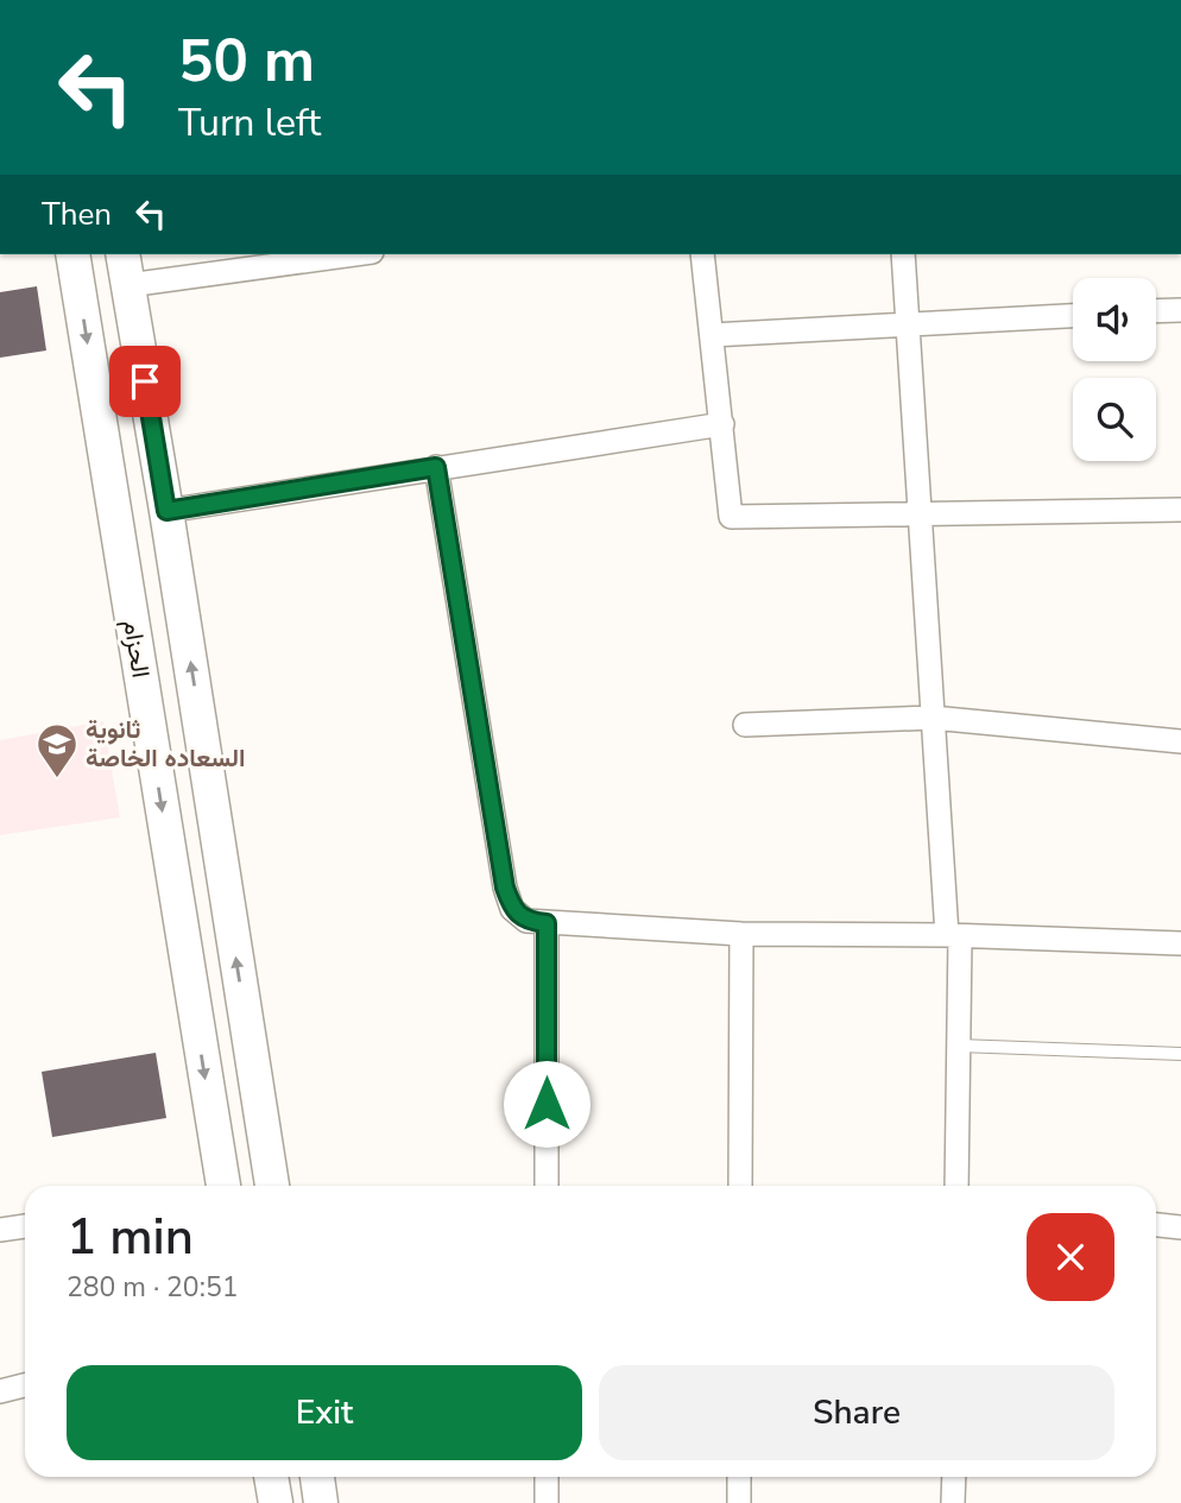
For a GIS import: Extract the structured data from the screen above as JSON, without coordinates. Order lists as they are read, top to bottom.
{
  "streets": {
    "main road": ["الحزام"]
  },
  "places": {
    "school or university": ["ثانوية السعاده الخاصة"]
  },
  "page": {
    "turn": ["50 m", "Turn left"],
    "then": "Then",
    "heading": ["1 min", "280 m · 20:51"],
    "buttons": ["Exit", "Share"]
  }
}
